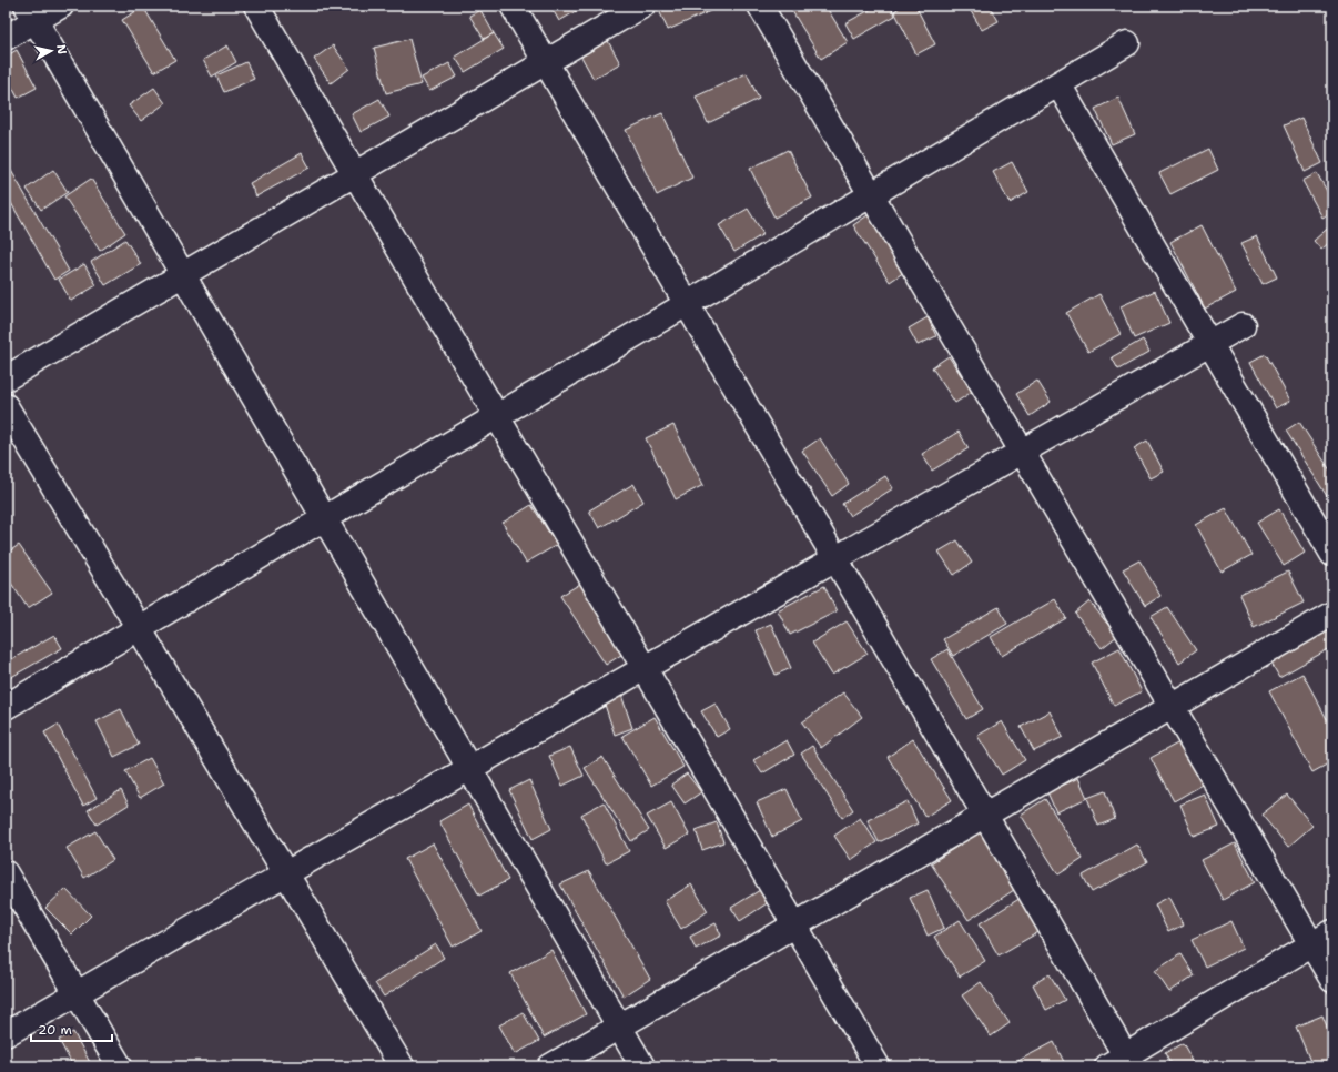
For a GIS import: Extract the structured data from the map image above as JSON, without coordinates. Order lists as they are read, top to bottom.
{
  "scale_bar": "20 m",
  "north": "right"
}
